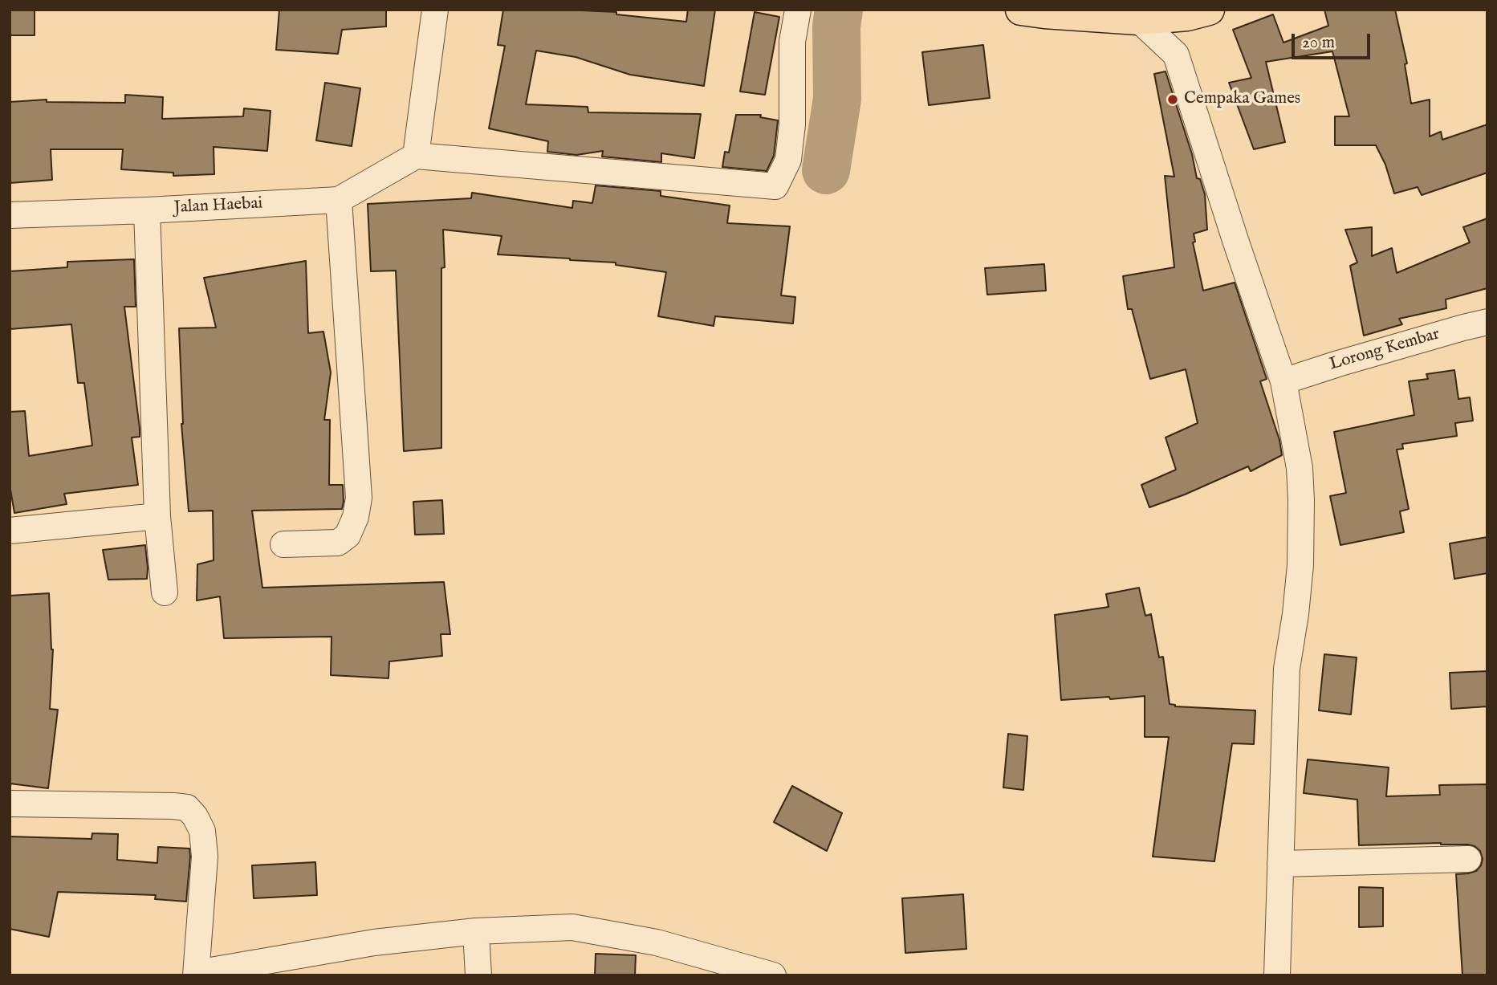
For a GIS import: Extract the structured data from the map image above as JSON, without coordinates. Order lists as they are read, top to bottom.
{
  "streets": {
    "street": ["Jalan Haebai", "Lorong Kembar"]
  },
  "places": ["Cempaka Games"],
  "scale_bar": "20 m"
}
